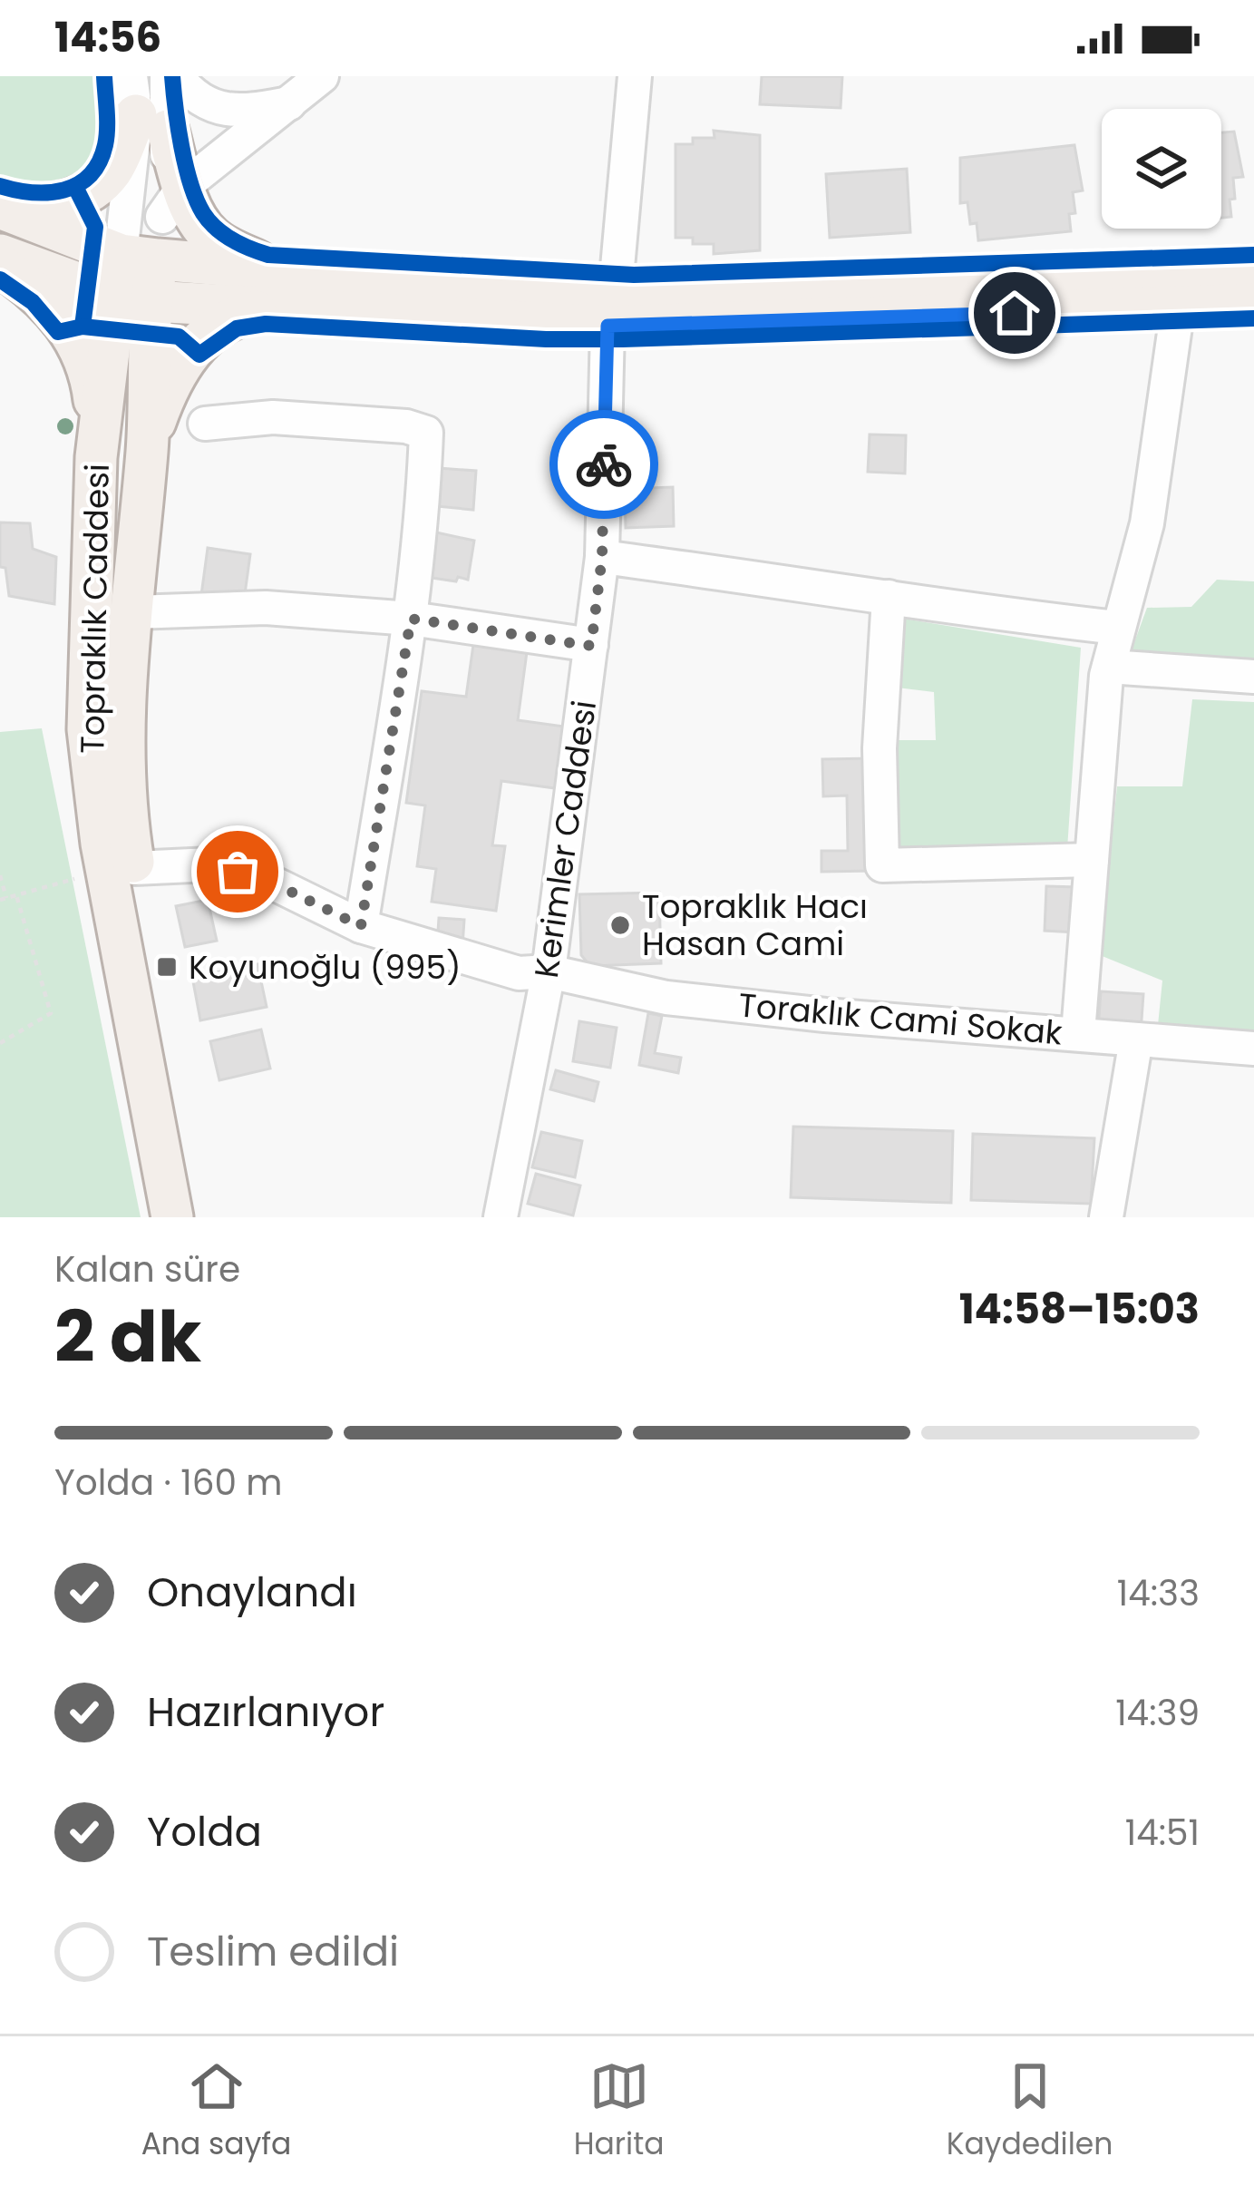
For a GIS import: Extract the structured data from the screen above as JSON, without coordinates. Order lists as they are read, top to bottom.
{
  "streets": {
    "main road": ["Topraklık Caddesi"],
    "street": ["Kerimler Caddesi", "Toraklık Cami Sokak"]
  },
  "crossings": [
    ["Topraklık Caddesi", "Toraklık Cami Sokak"],
    ["Kerimler Caddesi", "Toraklık Cami Sokak"]
  ],
  "places": {
    "other": ["Topraklık Hacı Hasan Cami"],
    "transit": ["Koyunoğlu (995)"]
  },
  "page": {
    "status": "14:56",
    "heading": ["2 dk", "Kalan süre", "14:58–15:03"],
    "bar": "Yolda · 160 m",
    "list": [
      ["Onaylandı", "14:33"],
      ["Hazırlanıyor", "14:39"],
      ["Yolda", "14:51"],
      "Teslim edildi"
    ],
    "tabs": ["Ana sayfa", "Harita", "Kaydedilen"]
  }
}
